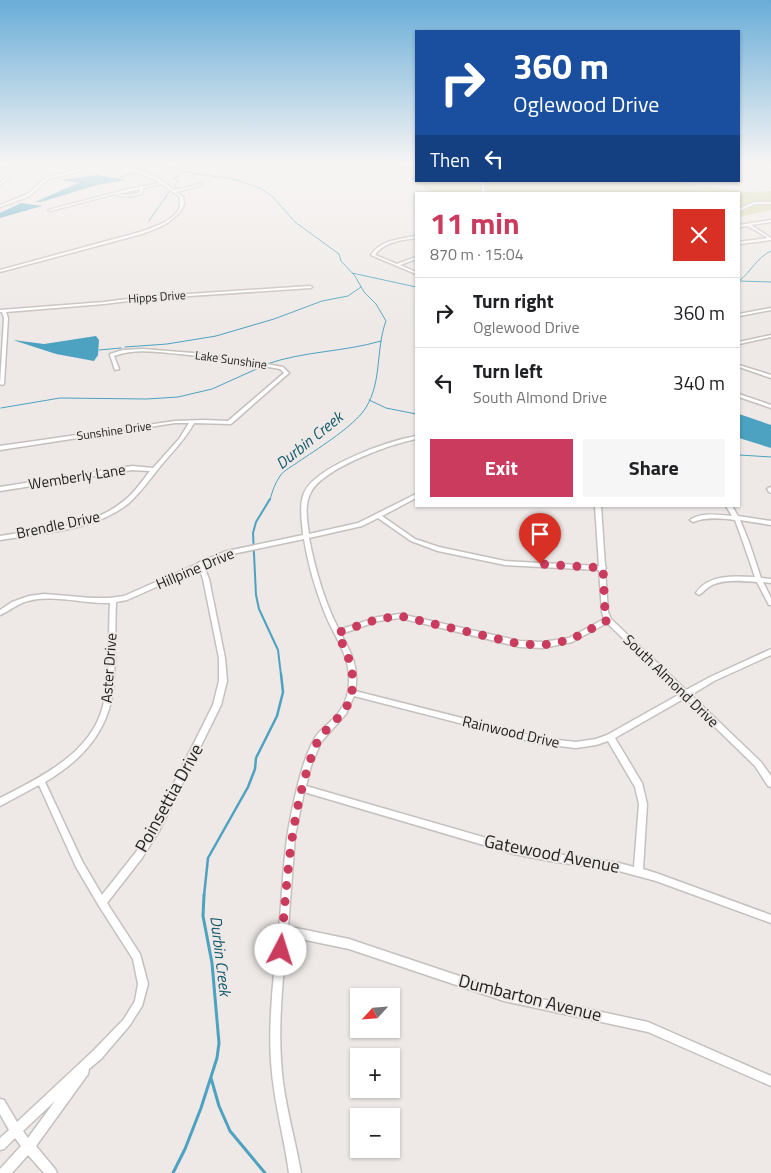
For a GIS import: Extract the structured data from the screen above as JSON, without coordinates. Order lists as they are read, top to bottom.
{
  "streets": {
    "street": [
      "Hipps Drive",
      "Lake Sunshine",
      "Sunshine Drive",
      "Wemberly Lane",
      "Brendle Drive",
      "Hillpine Drive",
      "Aster Drive",
      "South Almond Drive",
      "Rainwood Drive",
      "Poinsettia Drive",
      "Gatewood Avenue",
      "Dumbarton Avenue"
    ]
  },
  "crossings": [
    ["Lake Sunshine", "Sunshine Drive"],
    ["Sunshine Drive", "Brendle Drive"],
    ["Wemberly Lane", "Brendle Drive"],
    ["Hillpine Drive", "Aster Drive"],
    ["Hillpine Drive", "Poinsettia Drive"],
    ["South Almond Drive", "Rainwood Drive"]
  ],
  "water": ["Durbin Creek"],
  "north": "bottom left",
  "page": {
    "turn": ["360 m", "Oglewood Drive"],
    "then": "Then",
    "heading": ["11 min", "870 m · 15:04"],
    "list": [
      {
        "name": "Turn right",
        "note": "Oglewood Drive",
        "value": "360 m"
      },
      {
        "name": "Turn left",
        "note": "South Almond Drive",
        "value": "340 m"
      }
    ],
    "buttons": ["Exit", "Share"],
    "map_buttons": ["+", "−"]
  }
}
